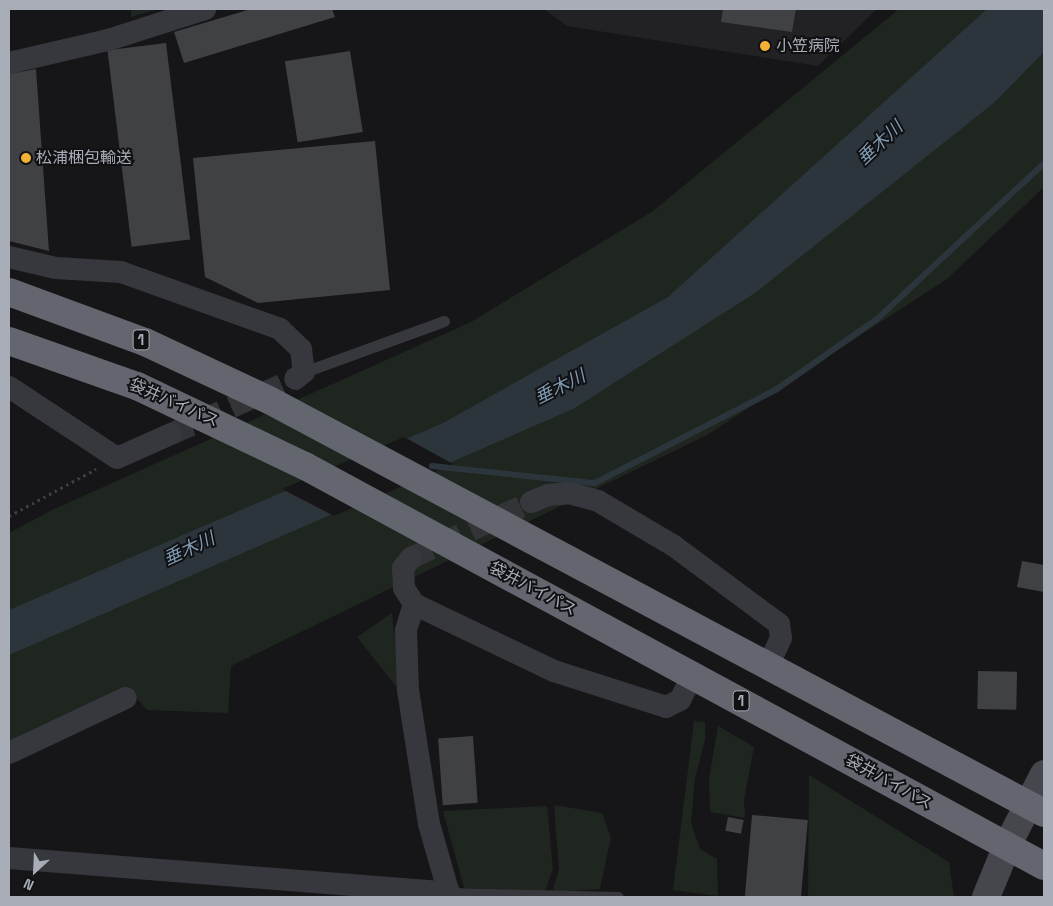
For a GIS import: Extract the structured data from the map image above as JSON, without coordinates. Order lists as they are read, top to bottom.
{
  "streets": {
    "highway": ["1", "袋井バイパス"]
  },
  "water": ["垂木川"],
  "places": ["小笠病院", "松浦梱包輸送"],
  "north": "bottom left"
}
